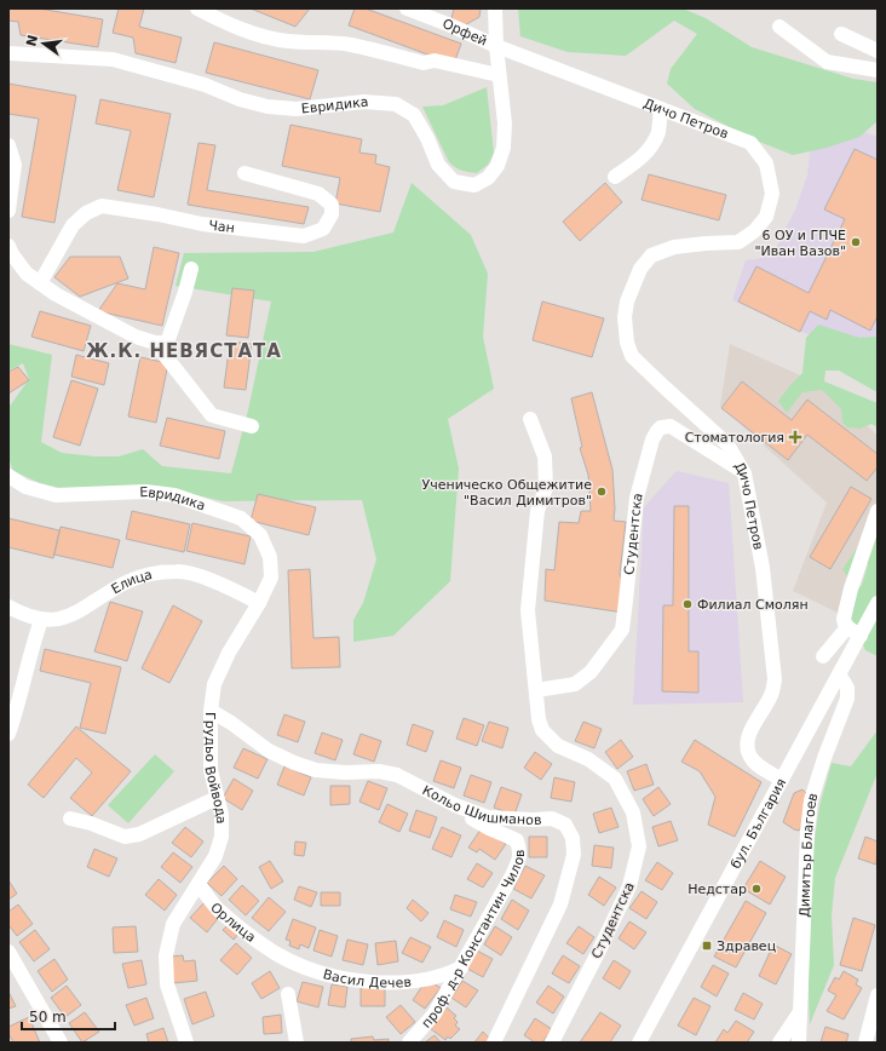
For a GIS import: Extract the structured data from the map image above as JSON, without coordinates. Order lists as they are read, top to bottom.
{
  "streets": {
    "street": [
      "Орфей",
      "Евридика",
      "Дичо Петров",
      "Чан",
      "Студентска",
      "Елица",
      "Грудьо Войвода",
      "Кольо Шишманов",
      "бул. България",
      "Димитър Благоев",
      "Орлица",
      "проф. д-р Константин Чилов",
      "Васил Дечев"
    ]
  },
  "crossings": [
    ["Орфей", "Евридика"],
    ["Орфей", "Дичо Петров"],
    ["Евридика", "Дичо Петров"],
    ["Евридика", "Елица"],
    ["Евридика", "Грудьо Войвода"],
    ["Дичо Петров", "Студентска"],
    ["Дичо Петров", "бул. България"],
    ["Елица", "Грудьо Войвода"],
    ["Грудьо Войвода", "Кольо Шишманов"],
    ["Грудьо Войвода", "Орлица"],
    ["Кольо Шишманов", "проф. д-р Константин Чилов"],
    ["бул. България", "Димитър Благоев"],
    ["Орлица", "Васил Дечев"],
    ["проф. д-р Константин Чилов", "Васил Дечев"]
  ],
  "districts": ["Ж.К. НЕВЯСТАТА"],
  "places": {
    "other": [
      "6 ОУ и ГПЧЕ \"Иван Вазов\"",
      "Ученическо Общежитие \"Васил Димитров\"",
      "Филиал Смолян",
      "Недстар"
    ],
    "health": ["Стоматология"],
    "transit": ["Здравец"]
  },
  "scale_bar": "50 m",
  "north": "left"
}
